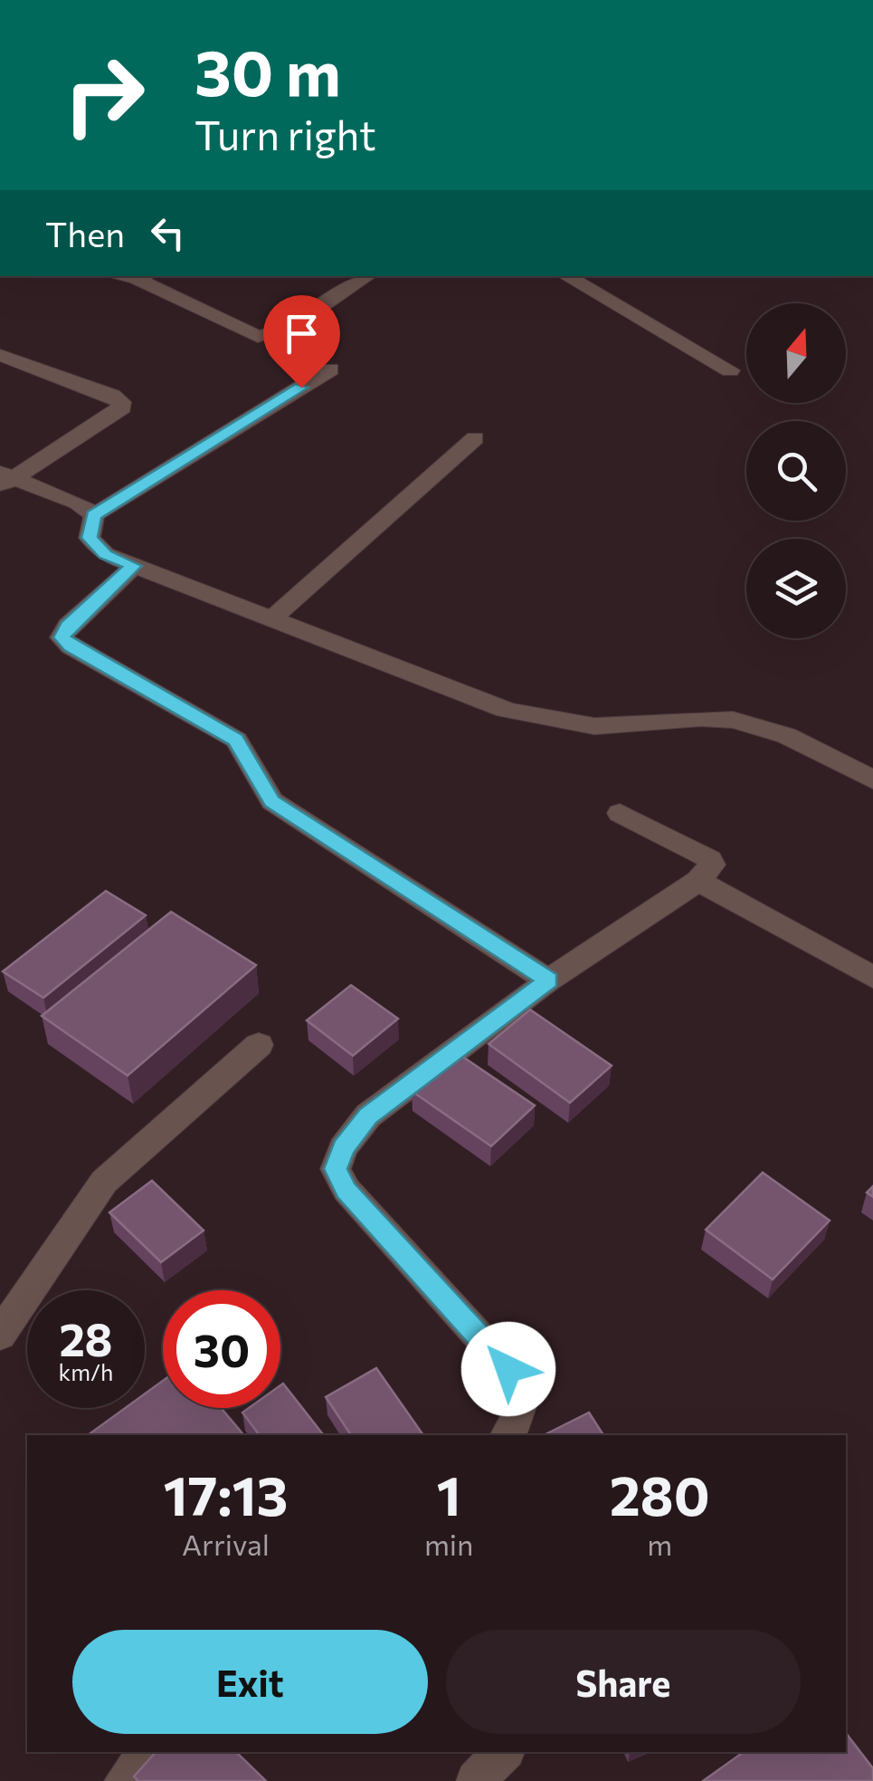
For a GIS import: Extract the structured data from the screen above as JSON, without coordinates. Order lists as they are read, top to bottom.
{
  "north": "top",
  "page": {
    "turn": ["30 m", "Turn right"],
    "then": "Then",
    "speed": "28 km/h",
    "limit": "30",
    "eta": [
      "17:13",
      "Arrival",
      "1",
      "min",
      "280",
      "m"
    ],
    "buttons": ["Exit", "Share"]
  }
}
